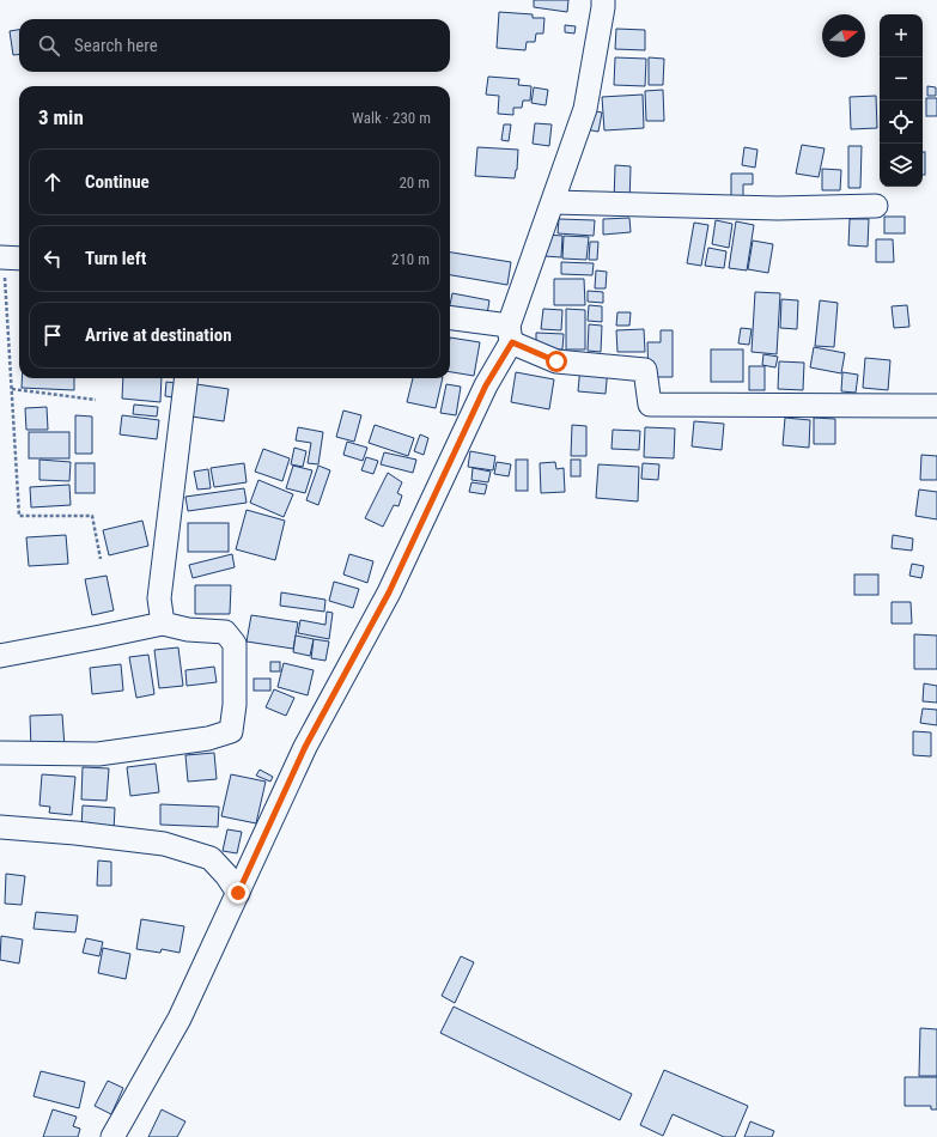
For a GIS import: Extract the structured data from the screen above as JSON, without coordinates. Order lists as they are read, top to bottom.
{
  "north": "right",
  "page": {
    "map_buttons": ["+", "−"],
    "search": "Search here",
    "heading": ["3 min", "Walk · 230 m"],
    "list": [
      ["Continue", "20 m"],
      ["Turn left", "210 m"],
      "Arrive at destination"
    ]
  }
}
